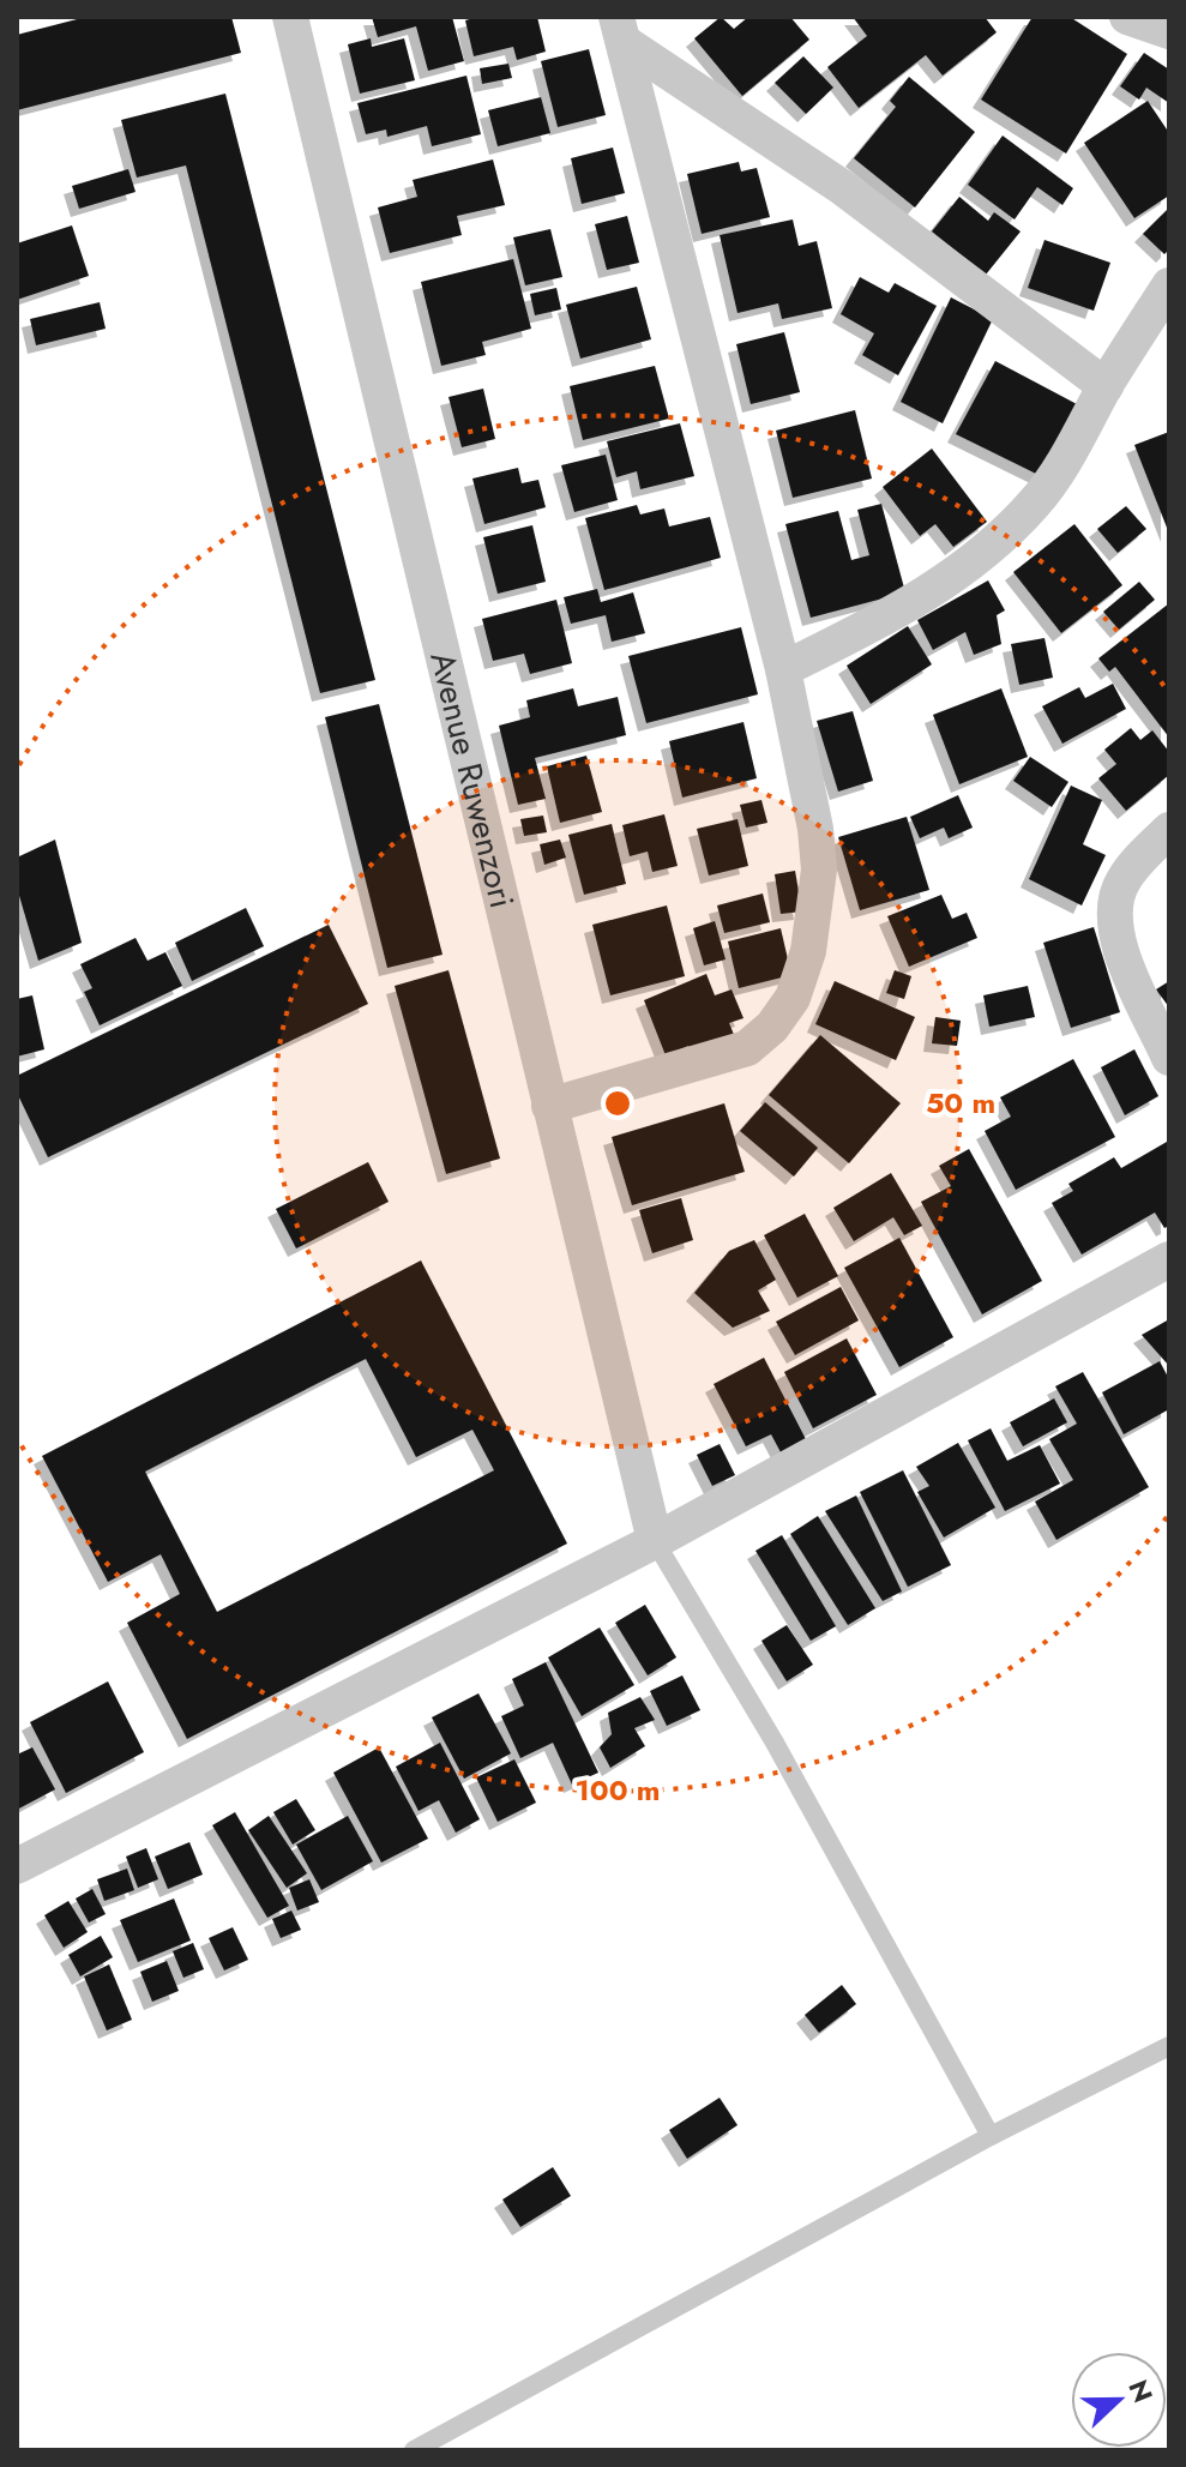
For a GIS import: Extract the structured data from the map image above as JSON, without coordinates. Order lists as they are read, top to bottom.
{
  "streets": {
    "street": ["Avenue Ruwenzori"]
  },
  "north": "right",
  "rings": ["50 m", "100 m"]
}
